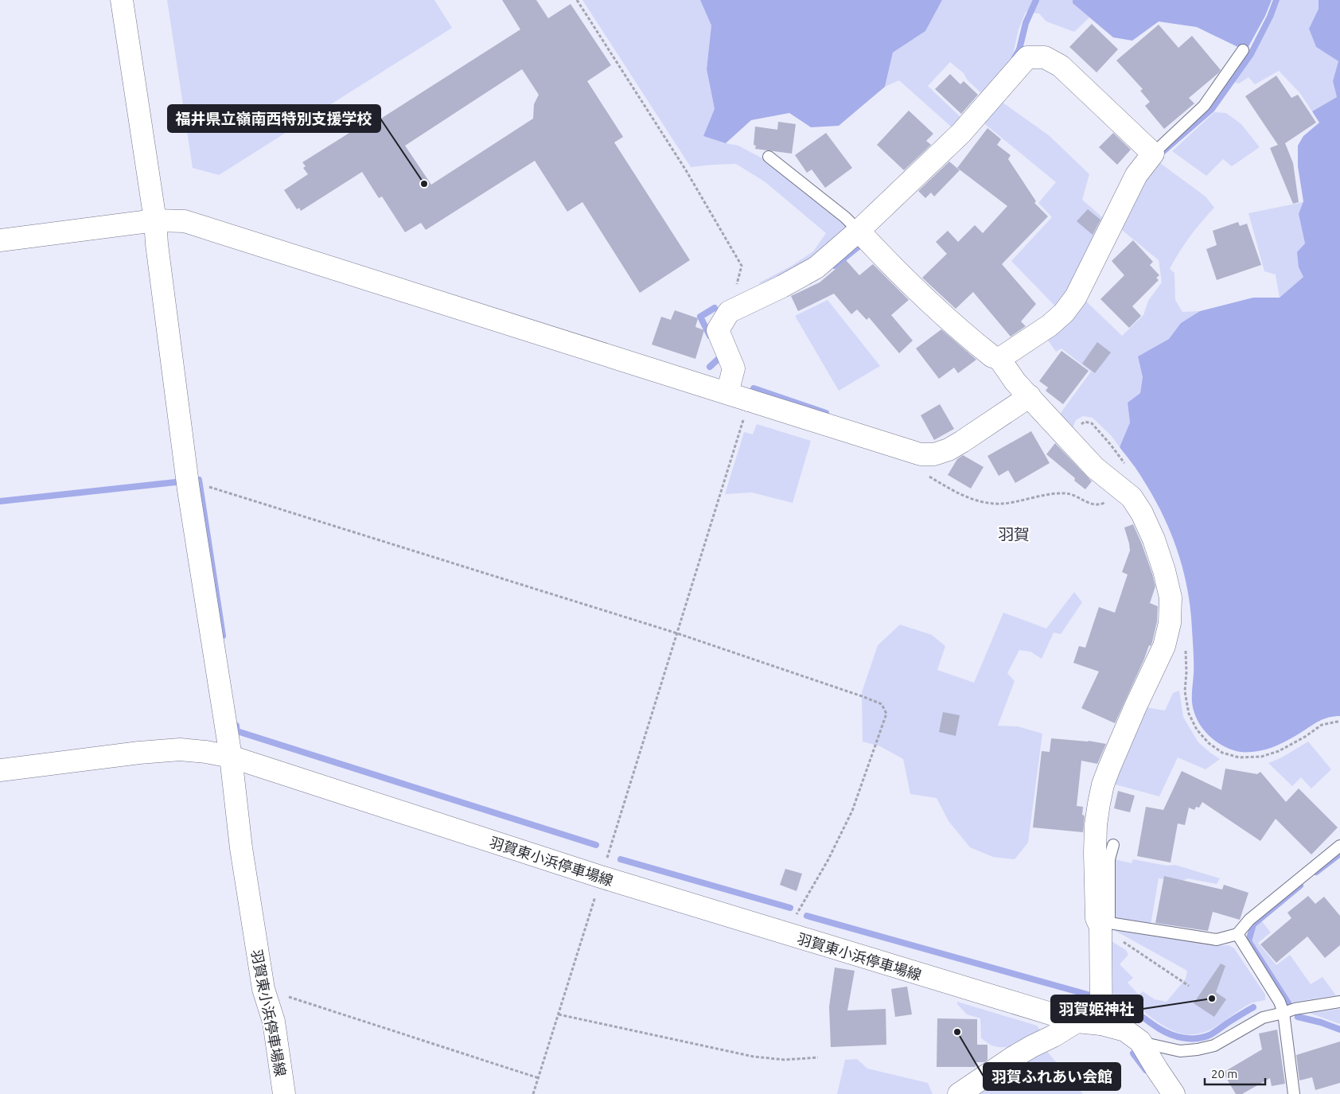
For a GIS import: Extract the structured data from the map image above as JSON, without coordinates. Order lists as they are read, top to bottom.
{
  "streets": {
    "street": ["羽賀東小浜停車場線"]
  },
  "districts": ["羽賀"],
  "places": ["福井県立嶺南西特別支援学校", "羽賀姫神社", "羽賀ふれあい会館"],
  "scale_bar": "20 m"
}
